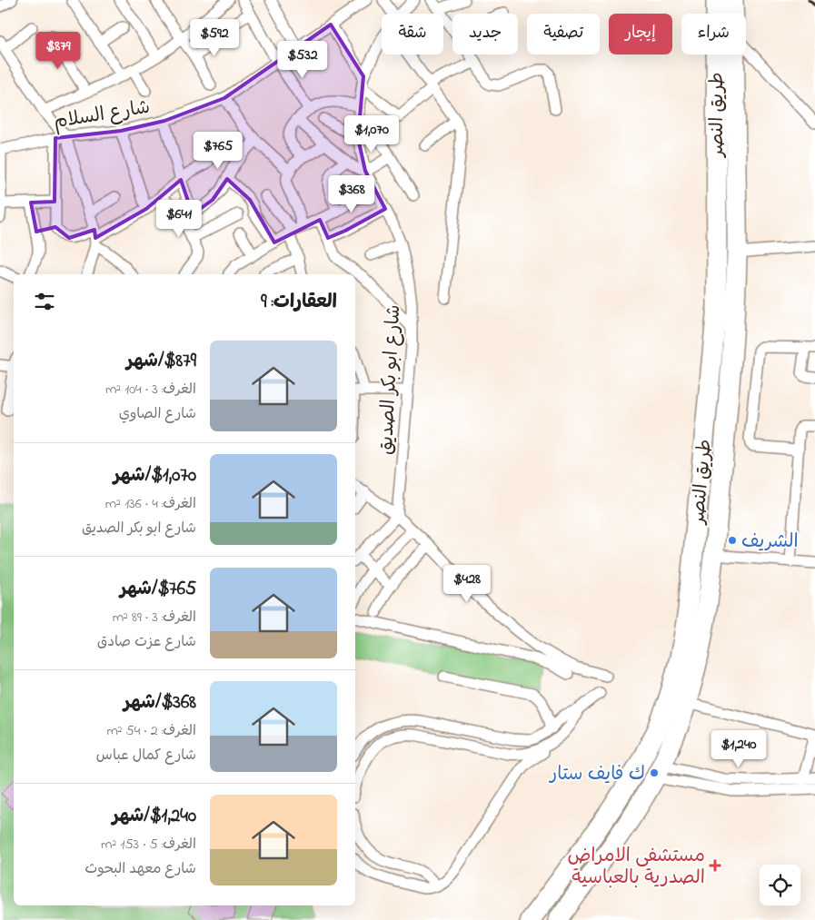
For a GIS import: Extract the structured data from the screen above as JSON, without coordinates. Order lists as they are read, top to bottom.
{
  "streets": {
    "highway": ["طريق النصر"],
    "street": ["شارع السلام", "شارع ابو بكر الصديق"]
  },
  "places": {
    "other": ["الشريف", "ك فايف ستار"],
    "health": ["مستشفى الامراض الصدرية بالعباسية"]
  },
  "page": {
    "chip": [
      "شراء",
      "إيجار",
      "تصفية",
      "جديد",
      "شقة"
    ],
    "price": [
      "$592",
      "$879",
      "$532",
      "$1,070",
      "$765",
      "$368",
      "$641",
      "$428",
      "$1,240"
    ],
    "heading": "العقارات: 9",
    "list": [
      {
        "name": "$879/شهر",
        "note": "الغرف: 3 · 104 m² · شارع الصاوي"
      },
      {
        "name": "$1,070/شهر",
        "note": "الغرف: 4 · 136 m² · شارع ابو بكر الصديق"
      },
      {
        "name": "$765/شهر",
        "note": "الغرف: 3 · 89 m² · شارع عزت صادق"
      },
      {
        "name": "$368/شهر",
        "note": "الغرف: 2 · 54 m² · شارع كمال عباس"
      },
      {
        "name": "$1,240/شهر",
        "note": "الغرف: 5 · 153 m² · شارع معهد البحوث"
      }
    ]
  }
}
